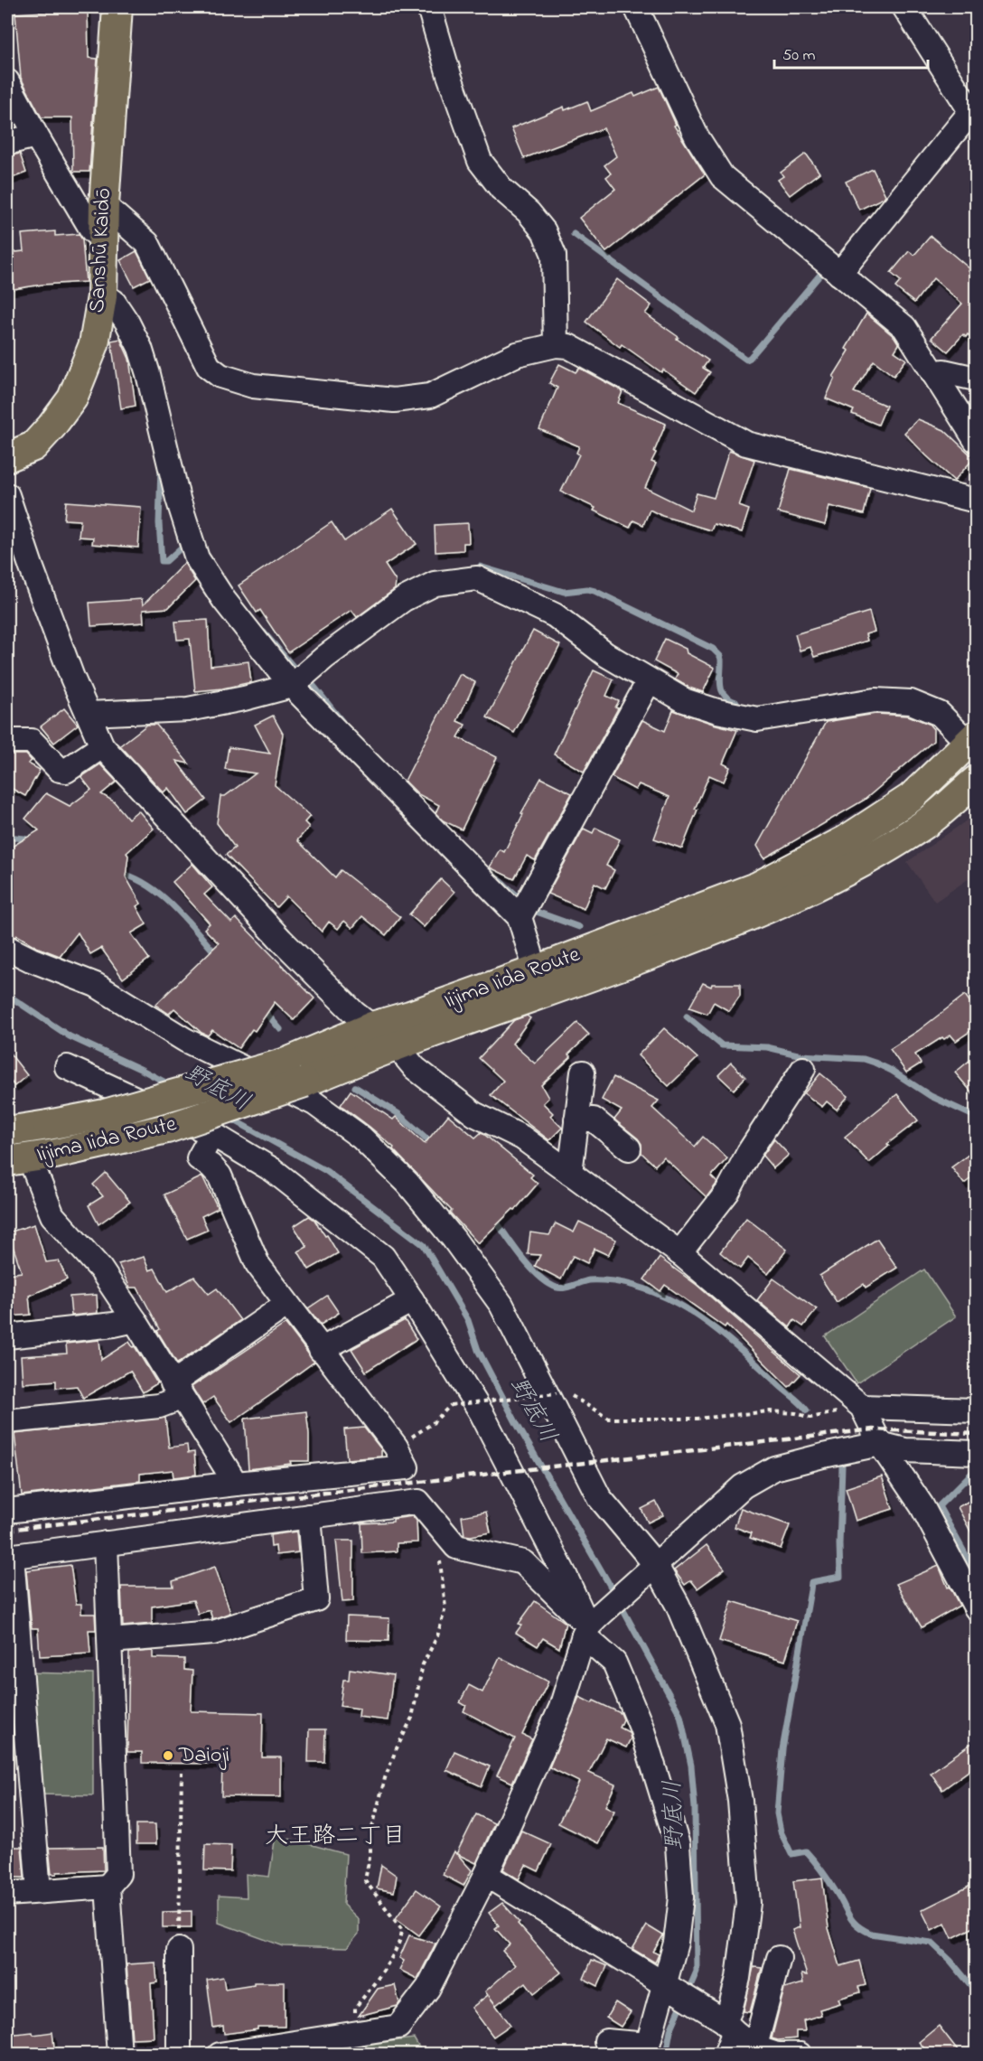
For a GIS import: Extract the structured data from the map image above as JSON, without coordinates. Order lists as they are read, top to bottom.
{
  "streets": {
    "main road": ["Sanshū Kaidō", "Iijima Iida Route"]
  },
  "districts": ["大王路二丁目"],
  "water": ["野底川"],
  "places": ["Daioji"],
  "scale_bar": "50 m"
}
